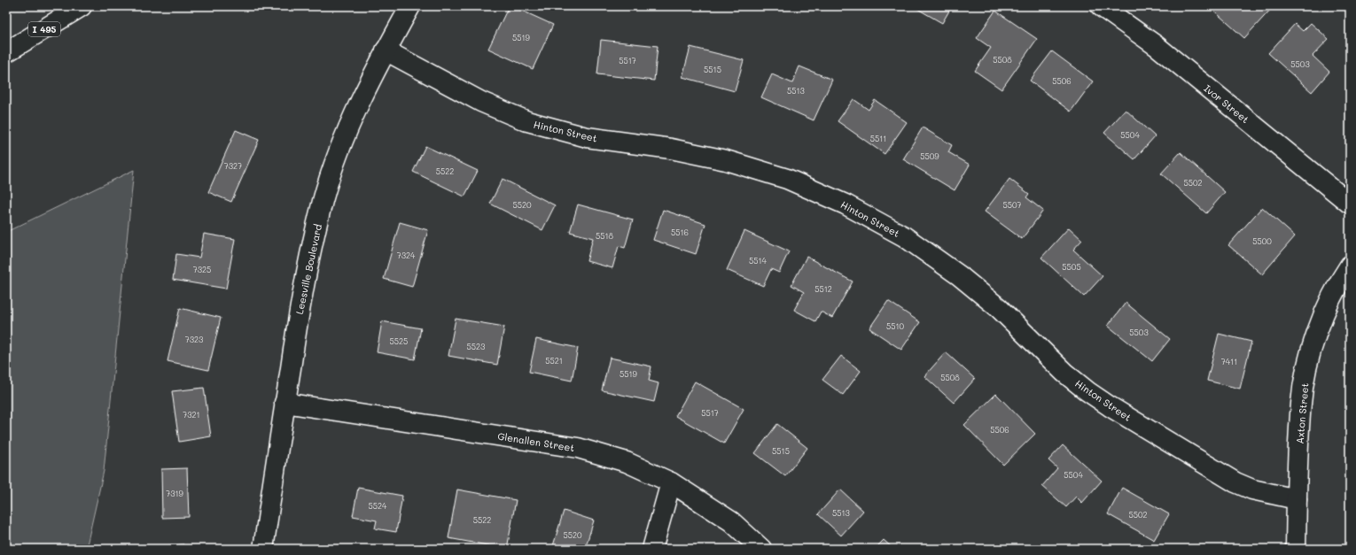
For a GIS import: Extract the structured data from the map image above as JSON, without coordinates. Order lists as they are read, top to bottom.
{
  "streets": {
    "main road": [
      "I 495",
      "Ivor Street",
      "Hinton Street",
      "Leesville Boulevard",
      "Axton Street",
      "Glenallen Street"
    ]
  },
  "crossings": [
    ["Hinton Street", "Leesville Boulevard"],
    ["Hinton Street", "Axton Street"],
    ["Leesville Boulevard", "Glenallen Street"]
  ],
  "house_numbers": [
    "5519",
    "5508",
    "5517",
    "5503",
    "5515",
    "5506",
    "5513",
    "5504",
    "5511",
    "5509",
    "7327",
    "5522",
    "5502",
    "5520",
    "5507",
    "5516",
    "5518",
    "5500",
    "7324",
    "5514",
    "5505",
    "7325",
    "5512",
    "5510",
    "5503",
    "7323",
    "5525",
    "5523",
    "5521",
    "7411",
    "5519",
    "5508",
    "5517",
    "7321",
    "5506",
    "5515",
    "5504",
    "7319",
    "5524",
    "5513",
    "5502",
    "5522",
    "5520"
  ]
}
